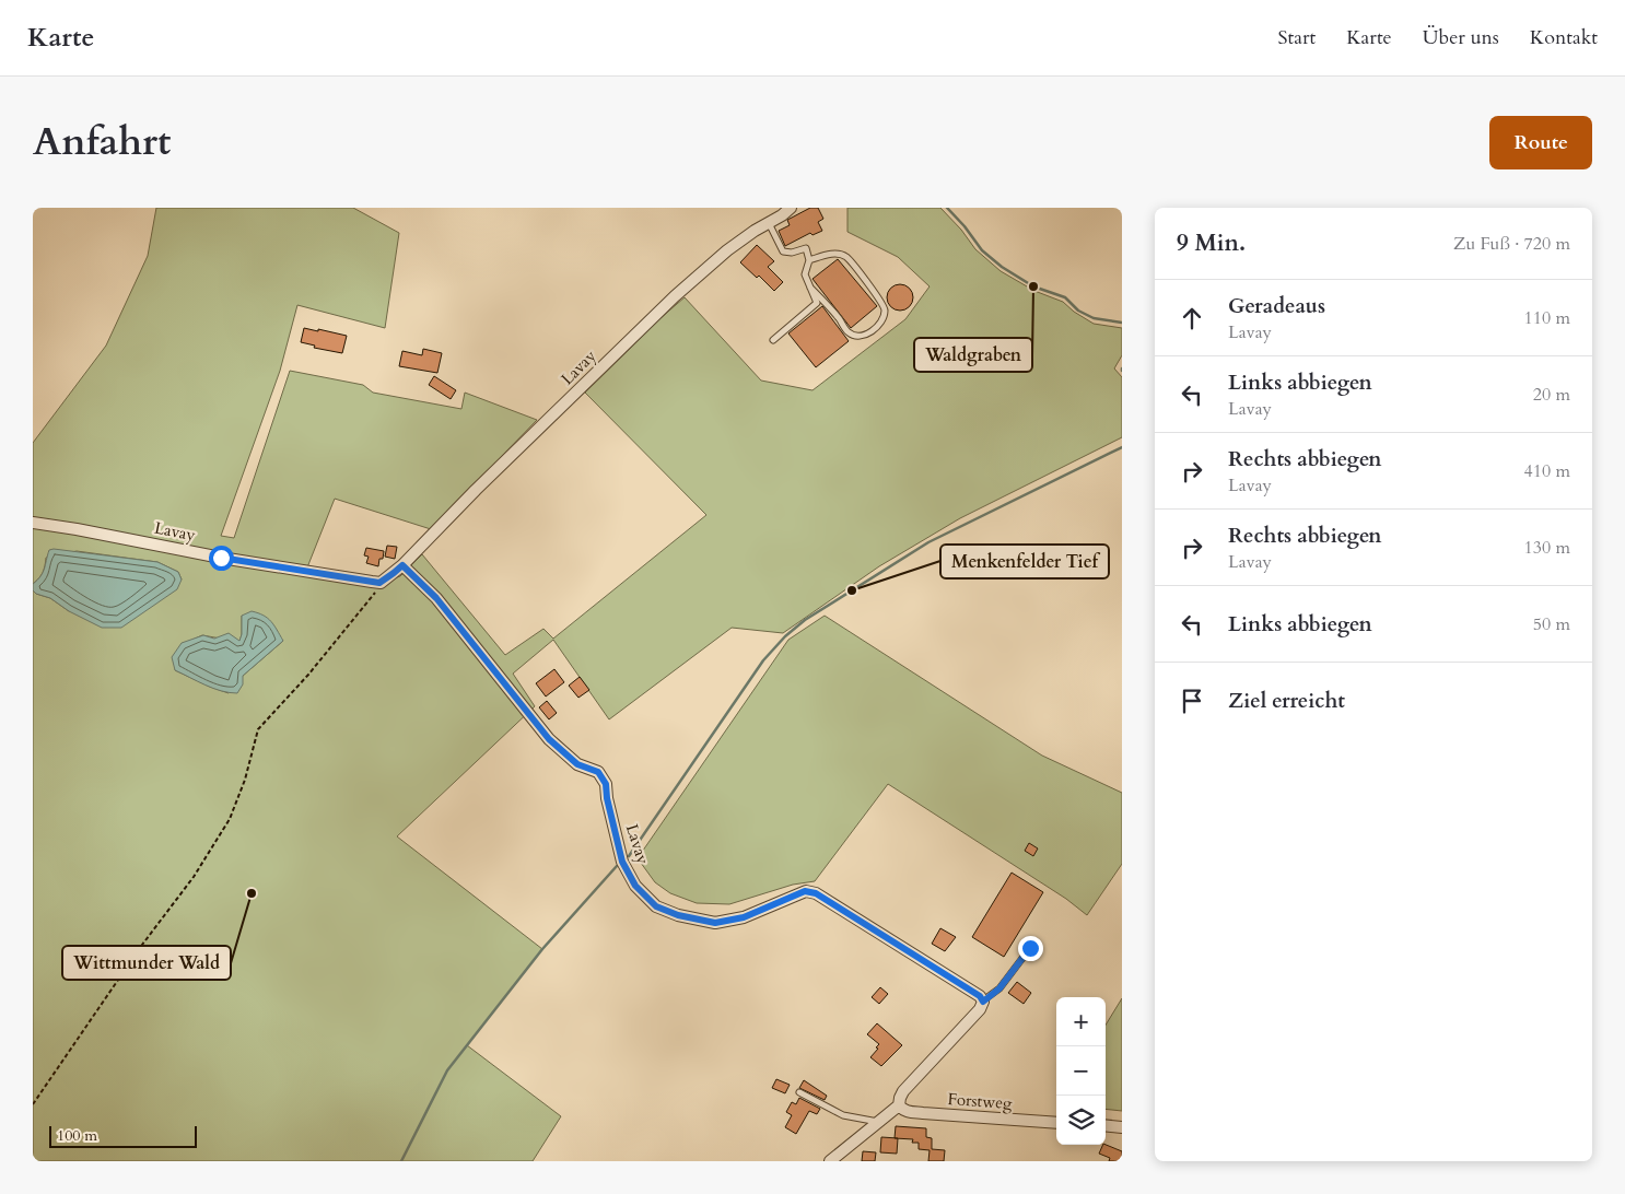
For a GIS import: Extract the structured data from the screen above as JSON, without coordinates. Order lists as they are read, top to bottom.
{
  "streets": {
    "street": ["Lavay", "Forstweg"]
  },
  "places": ["Waldgraben", "Menkenfelder Tief", "Wittmunder Wald"],
  "scale_bar": "100 m",
  "page": {
    "header": "Karte",
    "nav": [
      "Start",
      "Karte",
      "Über uns",
      "Kontakt"
    ],
    "title": "Anfahrt",
    "buttons": "Route",
    "heading": ["9 Min.", "Zu Fuß · 720 m"],
    "list": [
      ["Geradeaus", "Lavay", "110 m"],
      ["Links abbiegen", "Lavay", "20 m"],
      ["Rechts abbiegen", "Lavay", "410 m"],
      ["Rechts abbiegen", "Lavay", "130 m"],
      ["Links abbiegen", "50 m"],
      "Ziel erreicht"
    ],
    "map_buttons": ["+", "−"],
    "scale": "100 m"
  }
}
